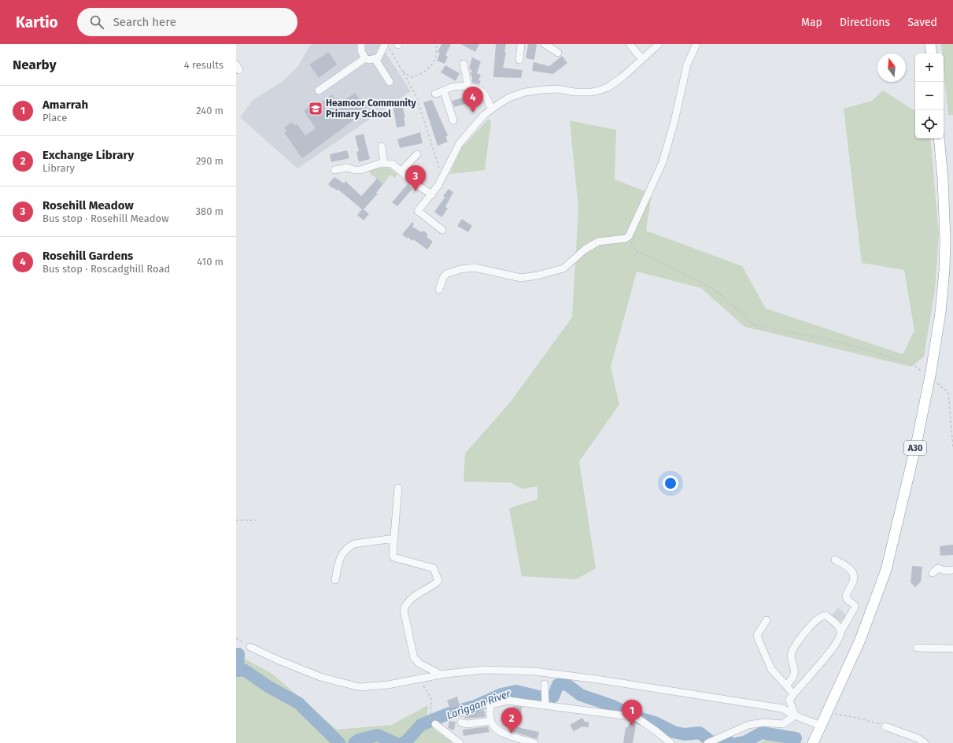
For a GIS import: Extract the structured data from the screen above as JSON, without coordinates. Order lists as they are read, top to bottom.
{
  "streets": {
    "highway": ["A30"]
  },
  "water": ["Lariggan River"],
  "places": {
    "school or university": ["Heamoor Community Primary School"]
  },
  "north": "top",
  "page": {
    "header": "Kartio",
    "search": "Search here",
    "nav": ["Map", "Directions", "Saved"],
    "heading": ["Nearby", "4 results"],
    "map_buttons": ["+", "−"],
    "list": [
      {
        "mark": "1",
        "name": "Amarrah",
        "note": "Place",
        "value": "240 m"
      },
      {
        "mark": "2",
        "name": "Exchange Library",
        "note": "Library",
        "value": "290 m"
      },
      {
        "mark": "3",
        "name": "Rosehill Meadow",
        "note": "Bus stop · Rosehill Meadow",
        "value": "380 m"
      },
      {
        "mark": "4",
        "name": "Rosehill Gardens",
        "note": "Bus stop · Roscadghill Road",
        "value": "410 m"
      }
    ],
    "pins": [
      "4",
      "3",
      "1",
      "2"
    ]
  }
}
